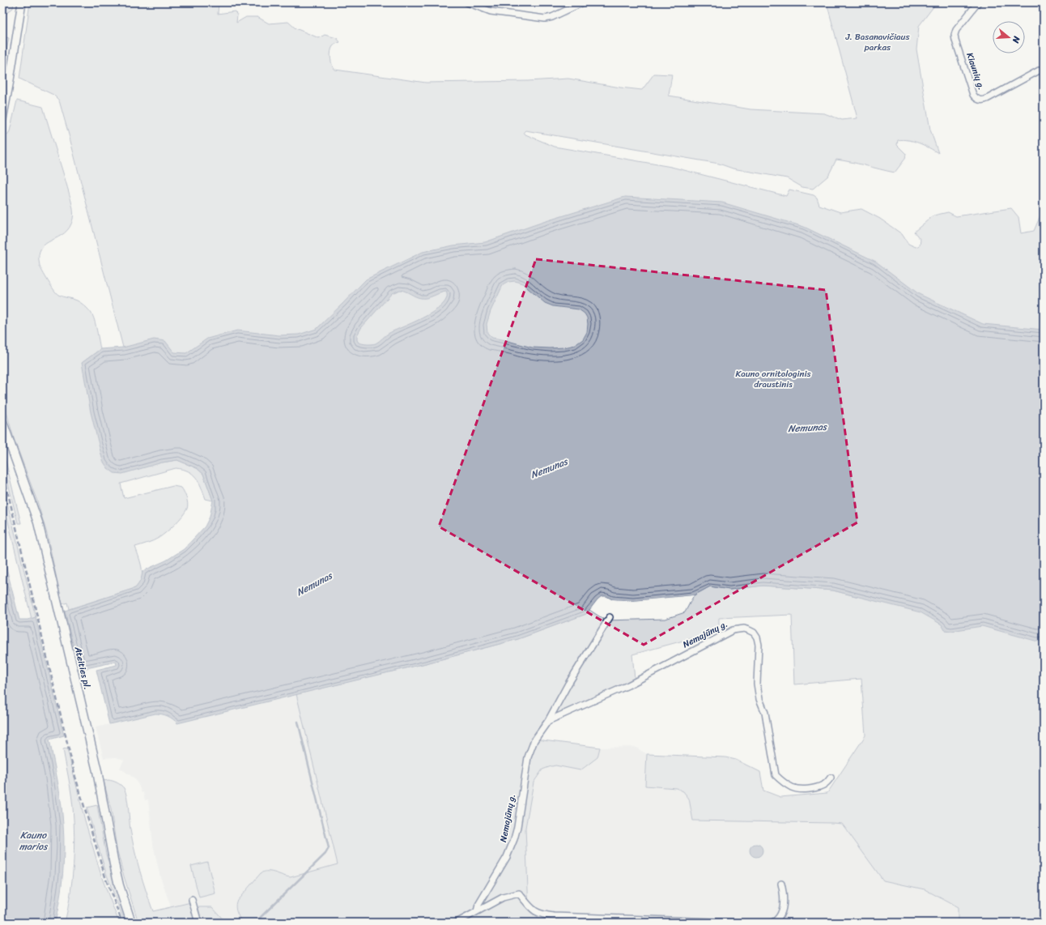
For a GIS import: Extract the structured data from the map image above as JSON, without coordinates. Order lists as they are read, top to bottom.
{
  "streets": {
    "main road": ["Ateities pl."],
    "street": ["Kiaunių g.", "Nemajūnų g."]
  },
  "water": ["Nemunas", "Kauno marios"],
  "parks": ["J. Basanavičiaus parkas", "Kauno ornitologinis draustinis"],
  "north": "right"
}
